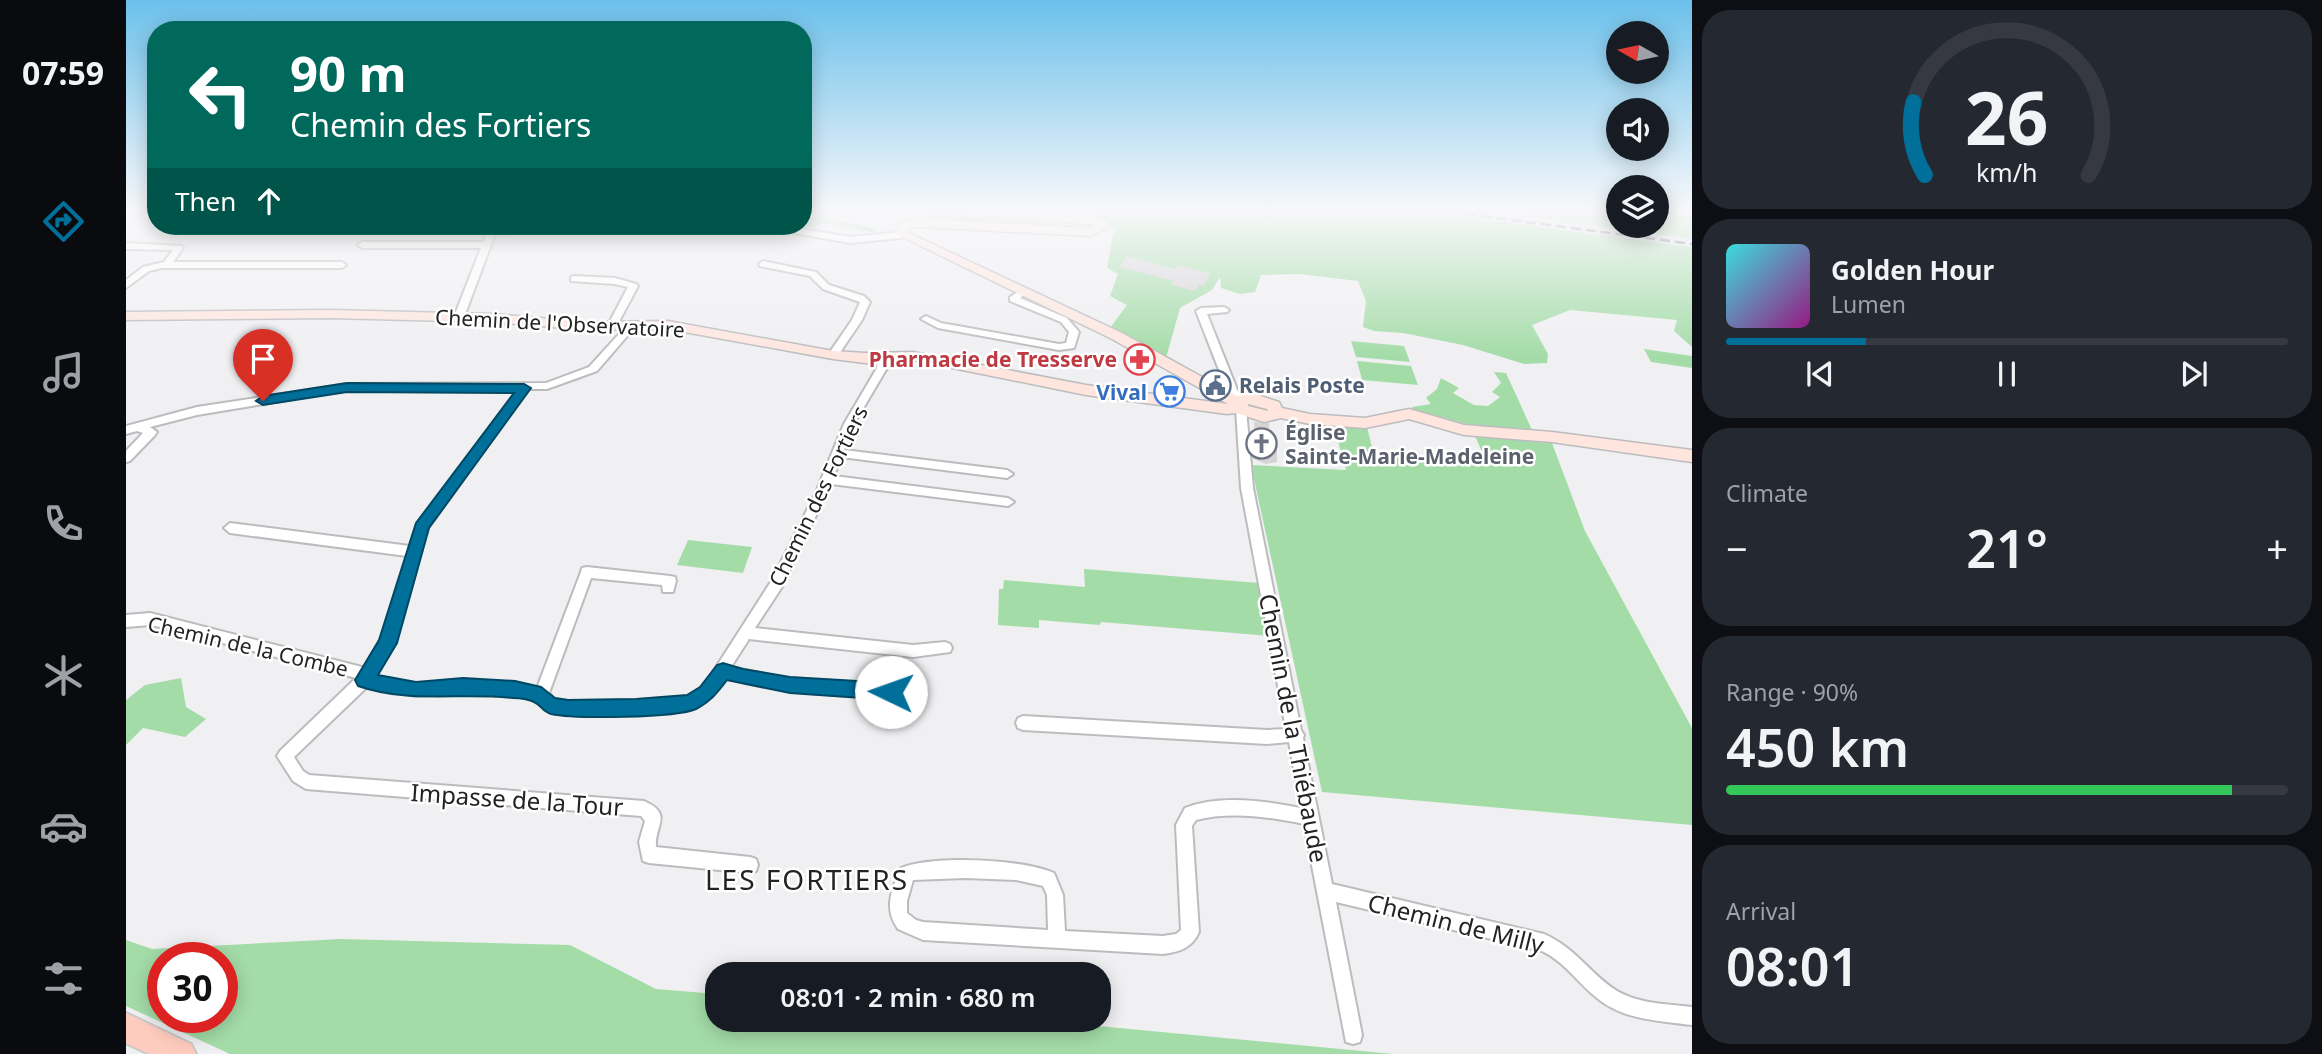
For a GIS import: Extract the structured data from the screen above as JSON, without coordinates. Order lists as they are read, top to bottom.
{
  "streets": {
    "street": [
      "Chemin de l'Observatoire",
      "Chemin des Fortiers",
      "Chemin de la Combe",
      "Chemin de la Thiébaude",
      "Impasse de la Tour",
      "Chemin de Milly"
    ]
  },
  "crossings": [
    ["Chemin de l'Observatoire", "Chemin des Fortiers"],
    ["Chemin de l'Observatoire", "Chemin de la Thiébaude"],
    ["Chemin des Fortiers", "Chemin de la Combe"],
    ["Chemin de la Combe", "Impasse de la Tour"],
    ["Chemin de la Thiébaude", "Chemin de Milly"]
  ],
  "districts": ["LES FORTIERS"],
  "places": {
    "pharmacy": ["Pharmacie de Tresserve"],
    "public building": ["Relais Poste"],
    "supermarket": ["Vival"],
    "church": ["Église Sainte-Marie-Madeleine"]
  },
  "north": "left",
  "page": {
    "tabs": "07:59",
    "turn": ["90 m", "Chemin des Fortiers"],
    "then": "Then",
    "song": ["Golden Hour", "Lumen"],
    "tile": [
      "Climate",
      ["Range · 90%", "450 km"],
      ["Arrival", "08:01"]
    ],
    "heat": ["−", "21°", "+"],
    "limit": "30",
    "trip": "08:01 · 2 min · 680 m",
    "gauge": ["26", "km/h"]
  }
}
